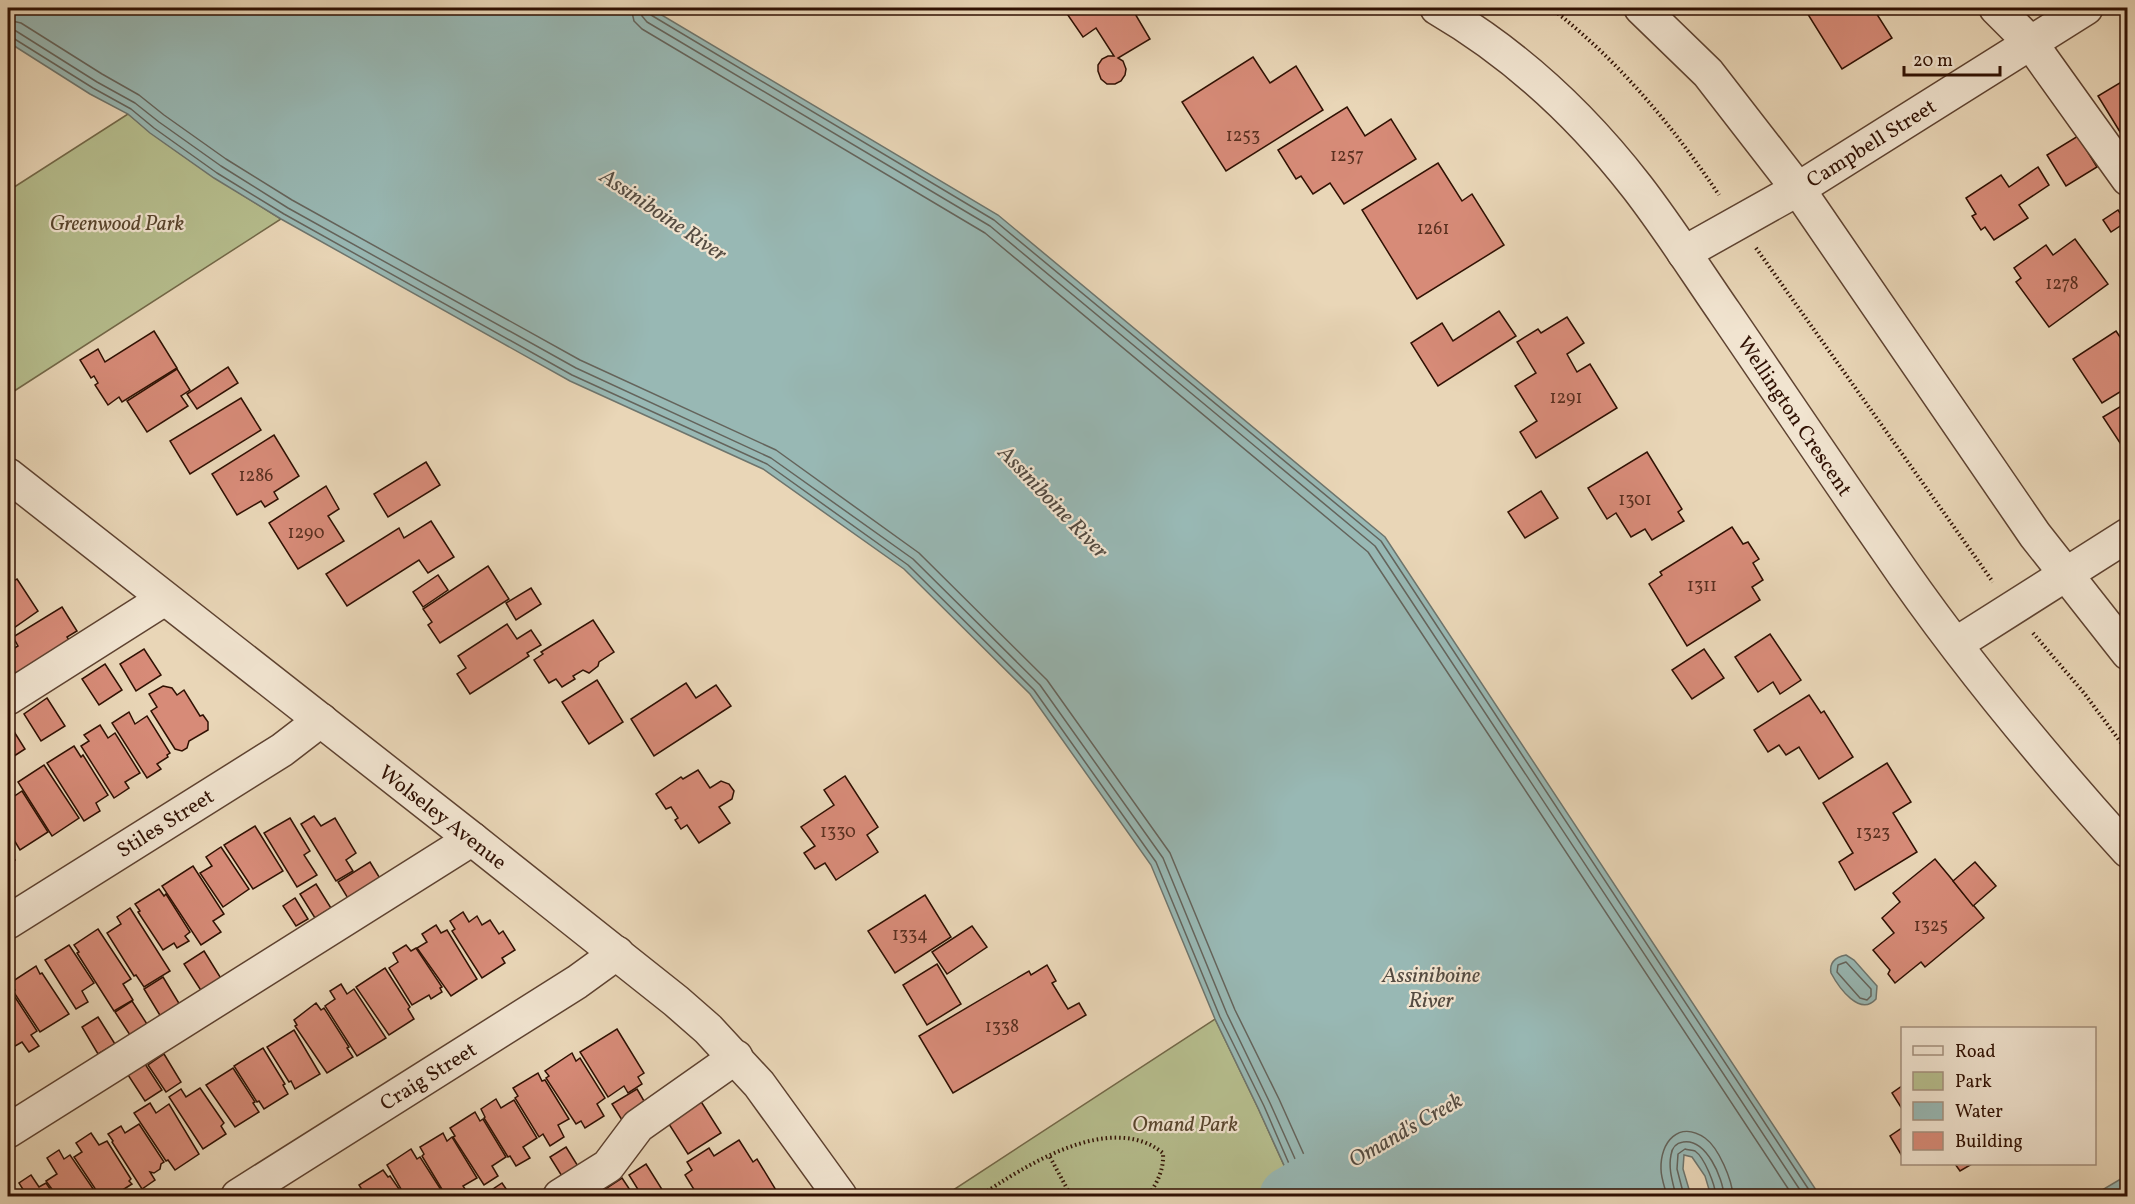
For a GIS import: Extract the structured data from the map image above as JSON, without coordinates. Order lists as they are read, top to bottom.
{
  "streets": {
    "street": [
      "Campbell Street",
      "Wellington Crescent",
      "Wolseley Avenue",
      "Stiles Street",
      "Craig Street"
    ]
  },
  "crossings": [
    ["Campbell Street", "Wellington Crescent"],
    ["Wolseley Avenue", "Stiles Street"],
    ["Wolseley Avenue", "Craig Street"]
  ],
  "water": ["Assiniboine River", "Omand's Creek"],
  "parks": ["Greenwood Park", "Omand Park"],
  "house_numbers": [
    "1253",
    "1257",
    "1261",
    "1278",
    "1291",
    "1286",
    "1301",
    "1290",
    "1311",
    "1330",
    "1323",
    "1325",
    "1334",
    "1338"
  ],
  "legend": [
    "Road",
    "Park",
    "Water",
    "Building"
  ],
  "scale_bar": "20 m"
}
